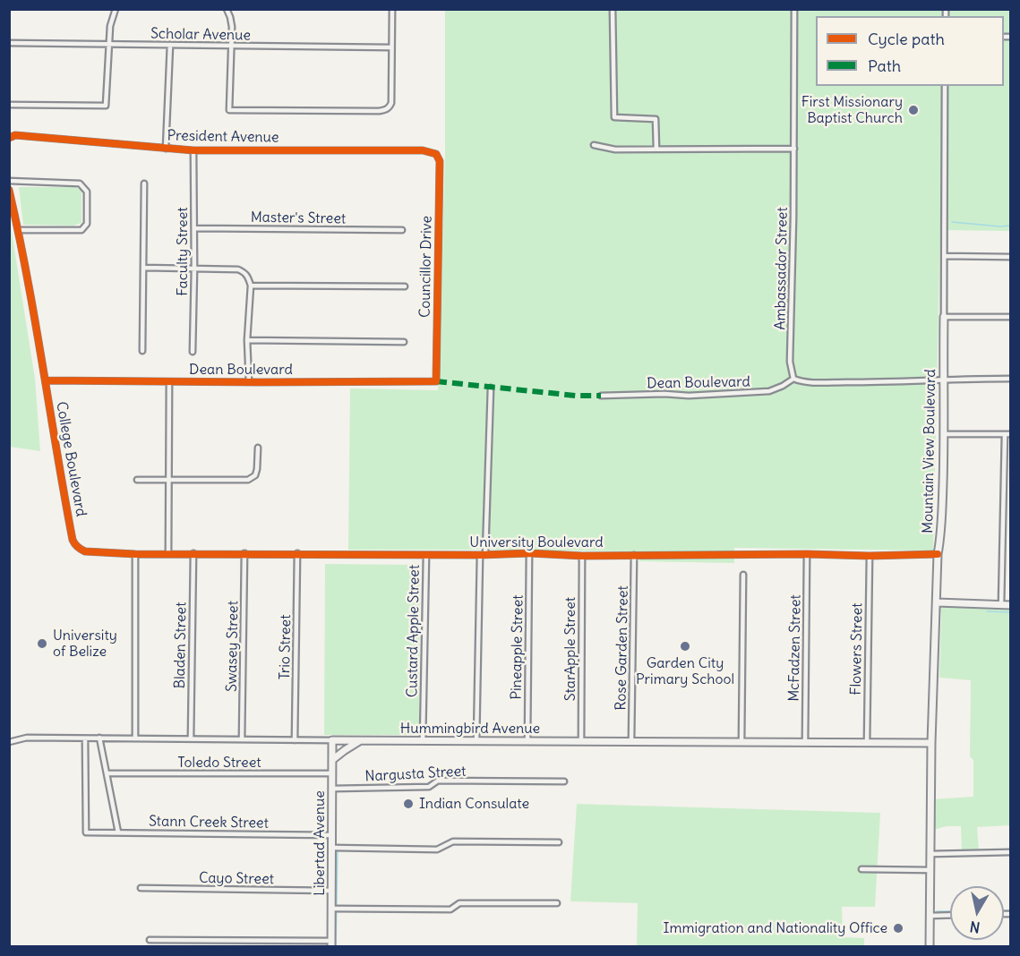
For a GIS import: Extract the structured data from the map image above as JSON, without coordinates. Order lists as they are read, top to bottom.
{
  "streets": {
    "street": [
      "Scholar Avenue",
      "President Avenue",
      "Master's Street",
      "Faculty Street",
      "Councillor Drive",
      "Ambassador Street",
      "Dean Boulevard",
      "Mountain View Boulevard",
      "College Boulevard",
      "University Boulevard",
      "Custard Apple Street",
      "Bladen Street",
      "Swasey Street",
      "Trio Street",
      "Pineapple Street",
      "Rose Garden Street",
      "McFadzen Street",
      "StarApple Street",
      "Flowers Street",
      "Hummingbird Avenue",
      "Toledo Street",
      "Nargusta Street",
      "Stann Creek Street",
      "Libertad Avenue",
      "Cayo Street"
    ]
  },
  "crossings": [
    ["President Avenue", "Faculty Street"],
    ["President Avenue", "Councillor Drive"],
    ["Master's Street", "Faculty Street"],
    ["Councillor Drive", "Dean Boulevard"],
    ["Ambassador Street", "Dean Boulevard"],
    ["Dean Boulevard", "College Boulevard"],
    ["Mountain View Boulevard", "University Boulevard"],
    ["Mountain View Boulevard", "Hummingbird Avenue"],
    ["College Boulevard", "University Boulevard"],
    ["University Boulevard", "Custard Apple Street"],
    ["University Boulevard", "Bladen Street"],
    ["University Boulevard", "Swasey Street"],
    ["University Boulevard", "Trio Street"],
    ["University Boulevard", "Pineapple Street"],
    ["University Boulevard", "Rose Garden Street"],
    ["University Boulevard", "McFadzen Street"],
    ["University Boulevard", "StarApple Street"],
    ["University Boulevard", "Flowers Street"],
    ["Custard Apple Street", "Hummingbird Avenue"],
    ["Bladen Street", "Hummingbird Avenue"],
    ["Swasey Street", "Hummingbird Avenue"],
    ["Trio Street", "Hummingbird Avenue"],
    ["Pineapple Street", "Hummingbird Avenue"],
    ["Rose Garden Street", "Hummingbird Avenue"],
    ["McFadzen Street", "Hummingbird Avenue"],
    ["StarApple Street", "Hummingbird Avenue"],
    ["Flowers Street", "Hummingbird Avenue"],
    ["Hummingbird Avenue", "Stann Creek Street"],
    ["Hummingbird Avenue", "Libertad Avenue"],
    ["Toledo Street", "Libertad Avenue"],
    ["Nargusta Street", "Libertad Avenue"],
    ["Stann Creek Street", "Libertad Avenue"],
    ["Libertad Avenue", "Cayo Street"]
  ],
  "places": [
    "First Missionary Baptist Church",
    "University of Belize",
    "Garden City Primary School",
    "Indian Consulate",
    "Immigration and Nationality Office"
  ],
  "legend": ["Cycle path", "Path"],
  "north": "bottom"
}
